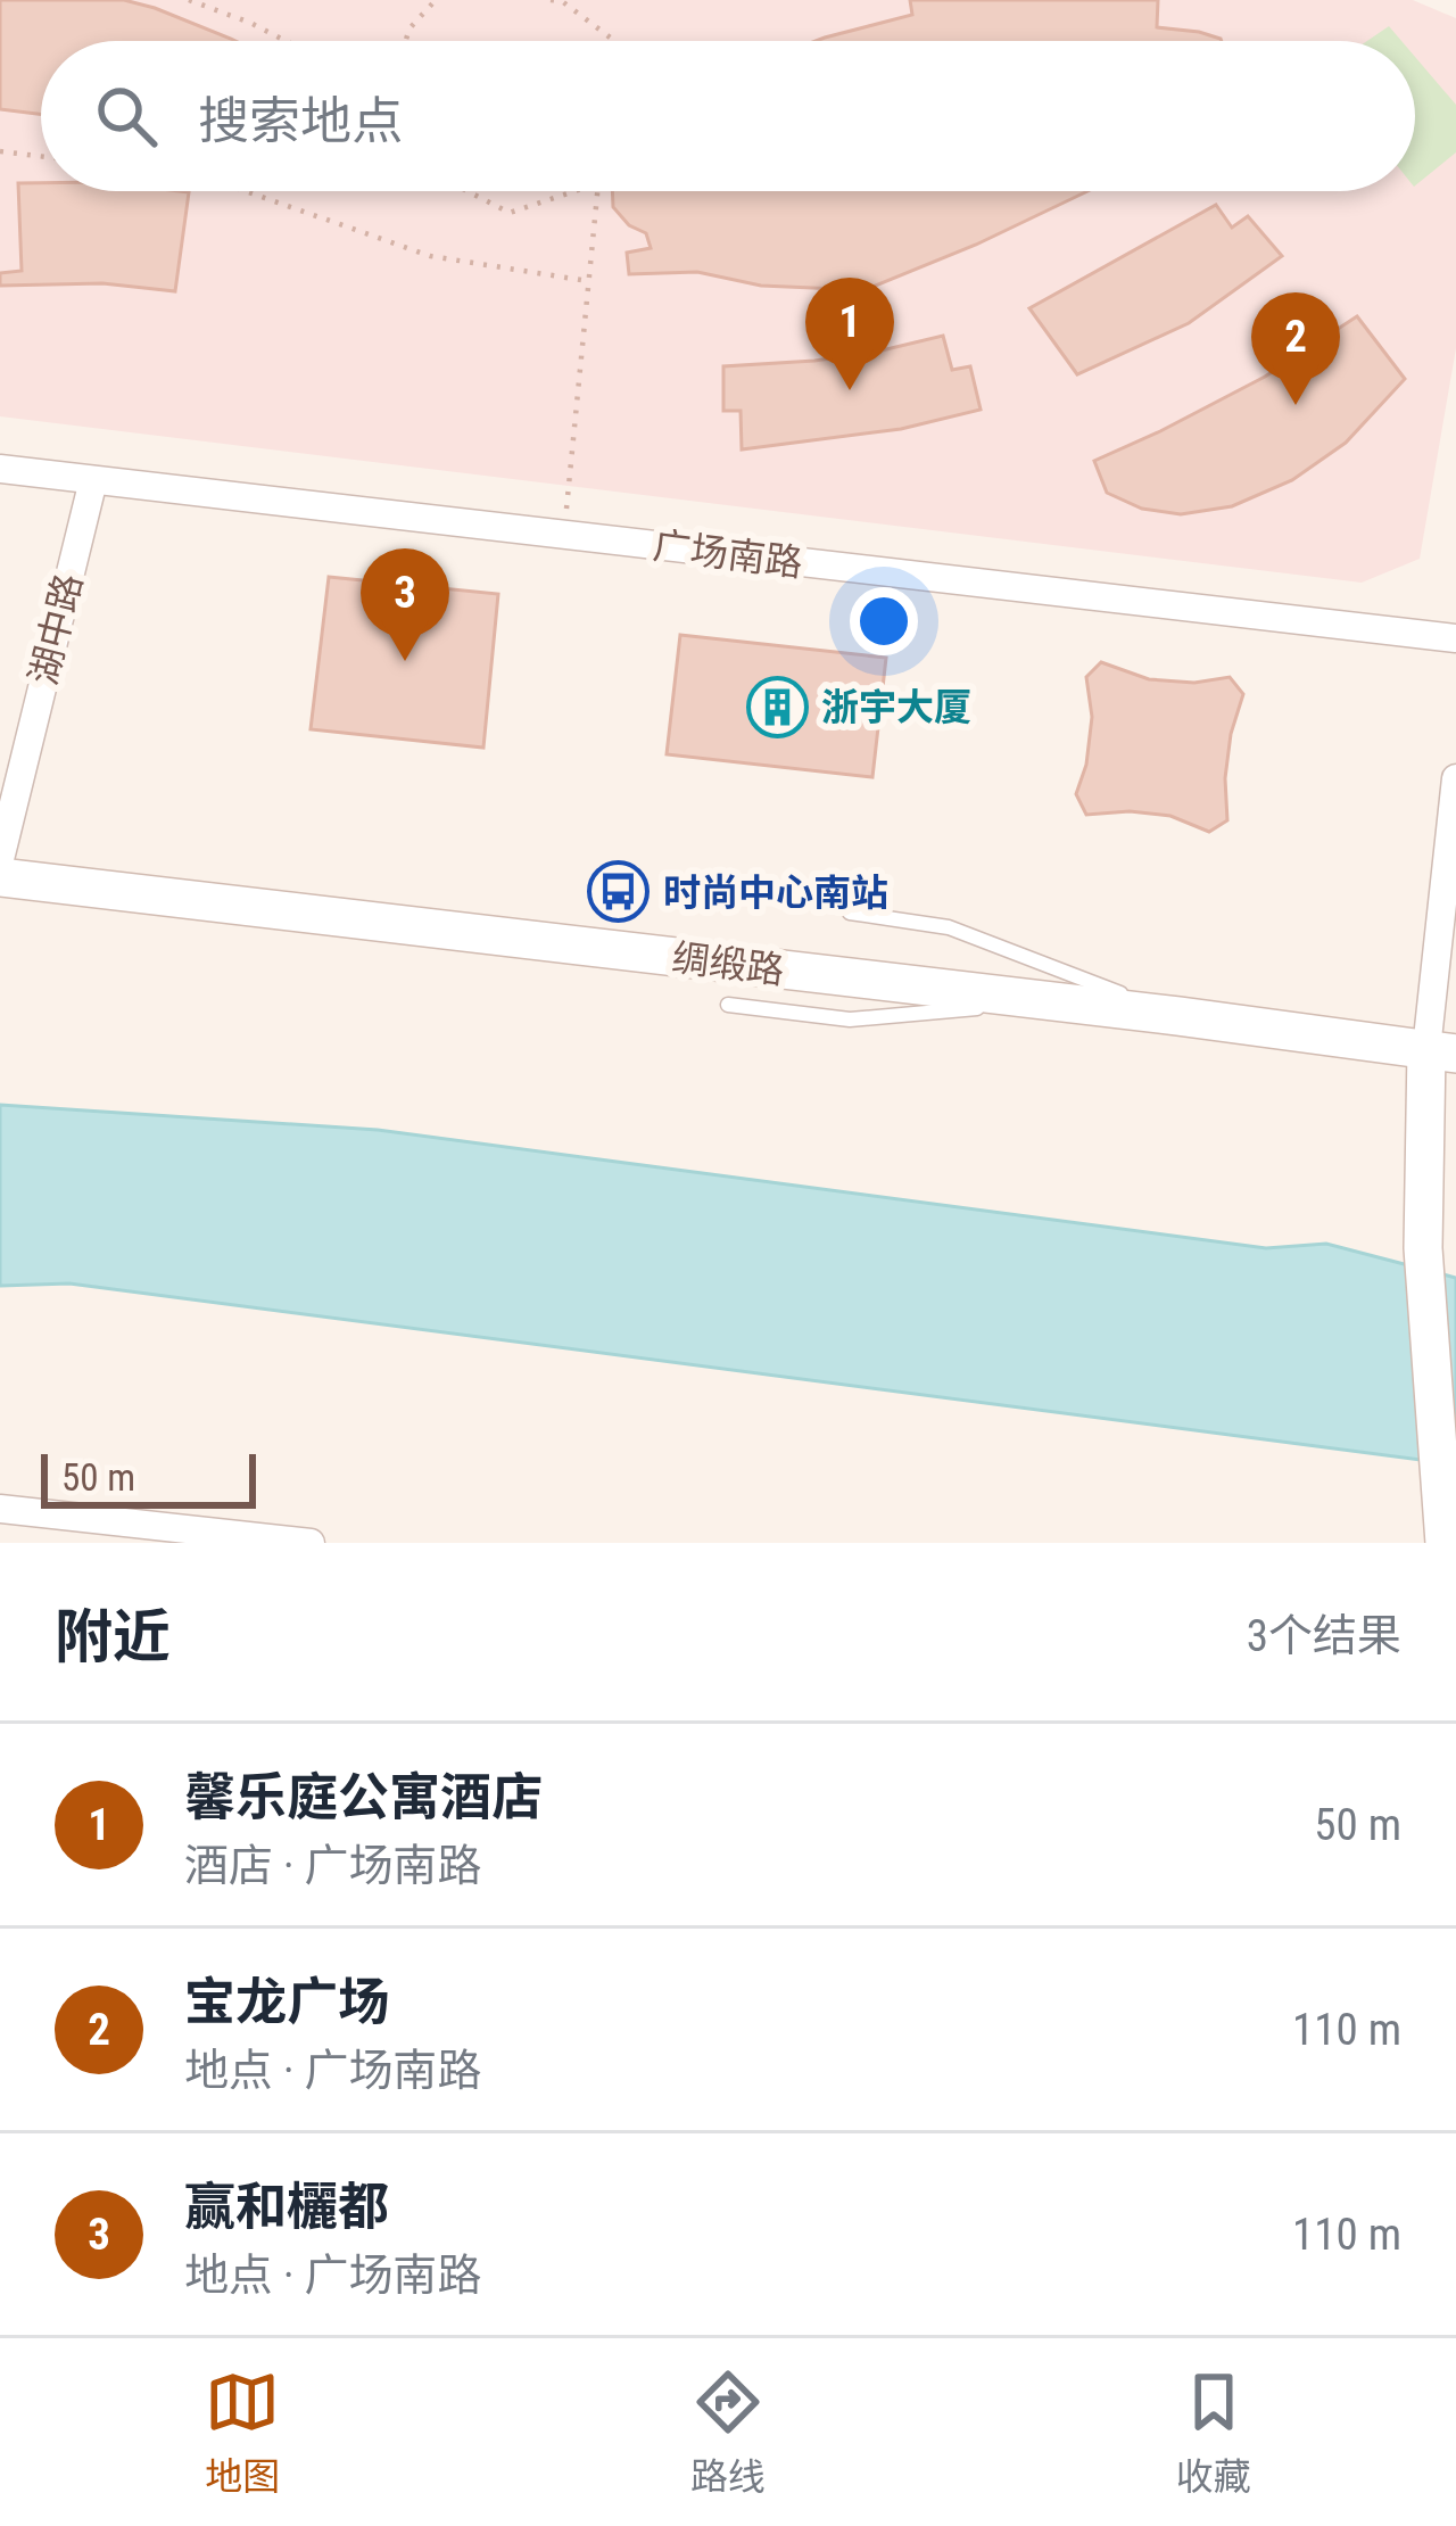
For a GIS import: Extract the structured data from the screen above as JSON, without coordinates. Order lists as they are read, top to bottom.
{
  "streets": {
    "street": ["广场南路", "湖中路", "绸缎路"]
  },
  "crossings": [
    ["广场南路", "湖中路"]
  ],
  "places": {
    "building": ["浙宇大厦"],
    "bus stop": ["时尚中心南站"]
  },
  "scale_bar": "50 m",
  "page": {
    "search": "搜索地点",
    "pins": ["1", "2", "3"],
    "scale": "50 m",
    "heading": ["附近", "3个结果"],
    "list": [
      {
        "mark": "1",
        "name": "馨乐庭公寓酒店",
        "note": "酒店 · 广场南路",
        "value": "50 m"
      },
      {
        "mark": "2",
        "name": "宝龙广场",
        "note": "地点 · 广场南路",
        "value": "110 m"
      },
      {
        "mark": "3",
        "name": "赢和欐都",
        "note": "地点 · 广场南路",
        "value": "110 m"
      }
    ],
    "nav": ["地图", "路线", "收藏"]
  }
}
